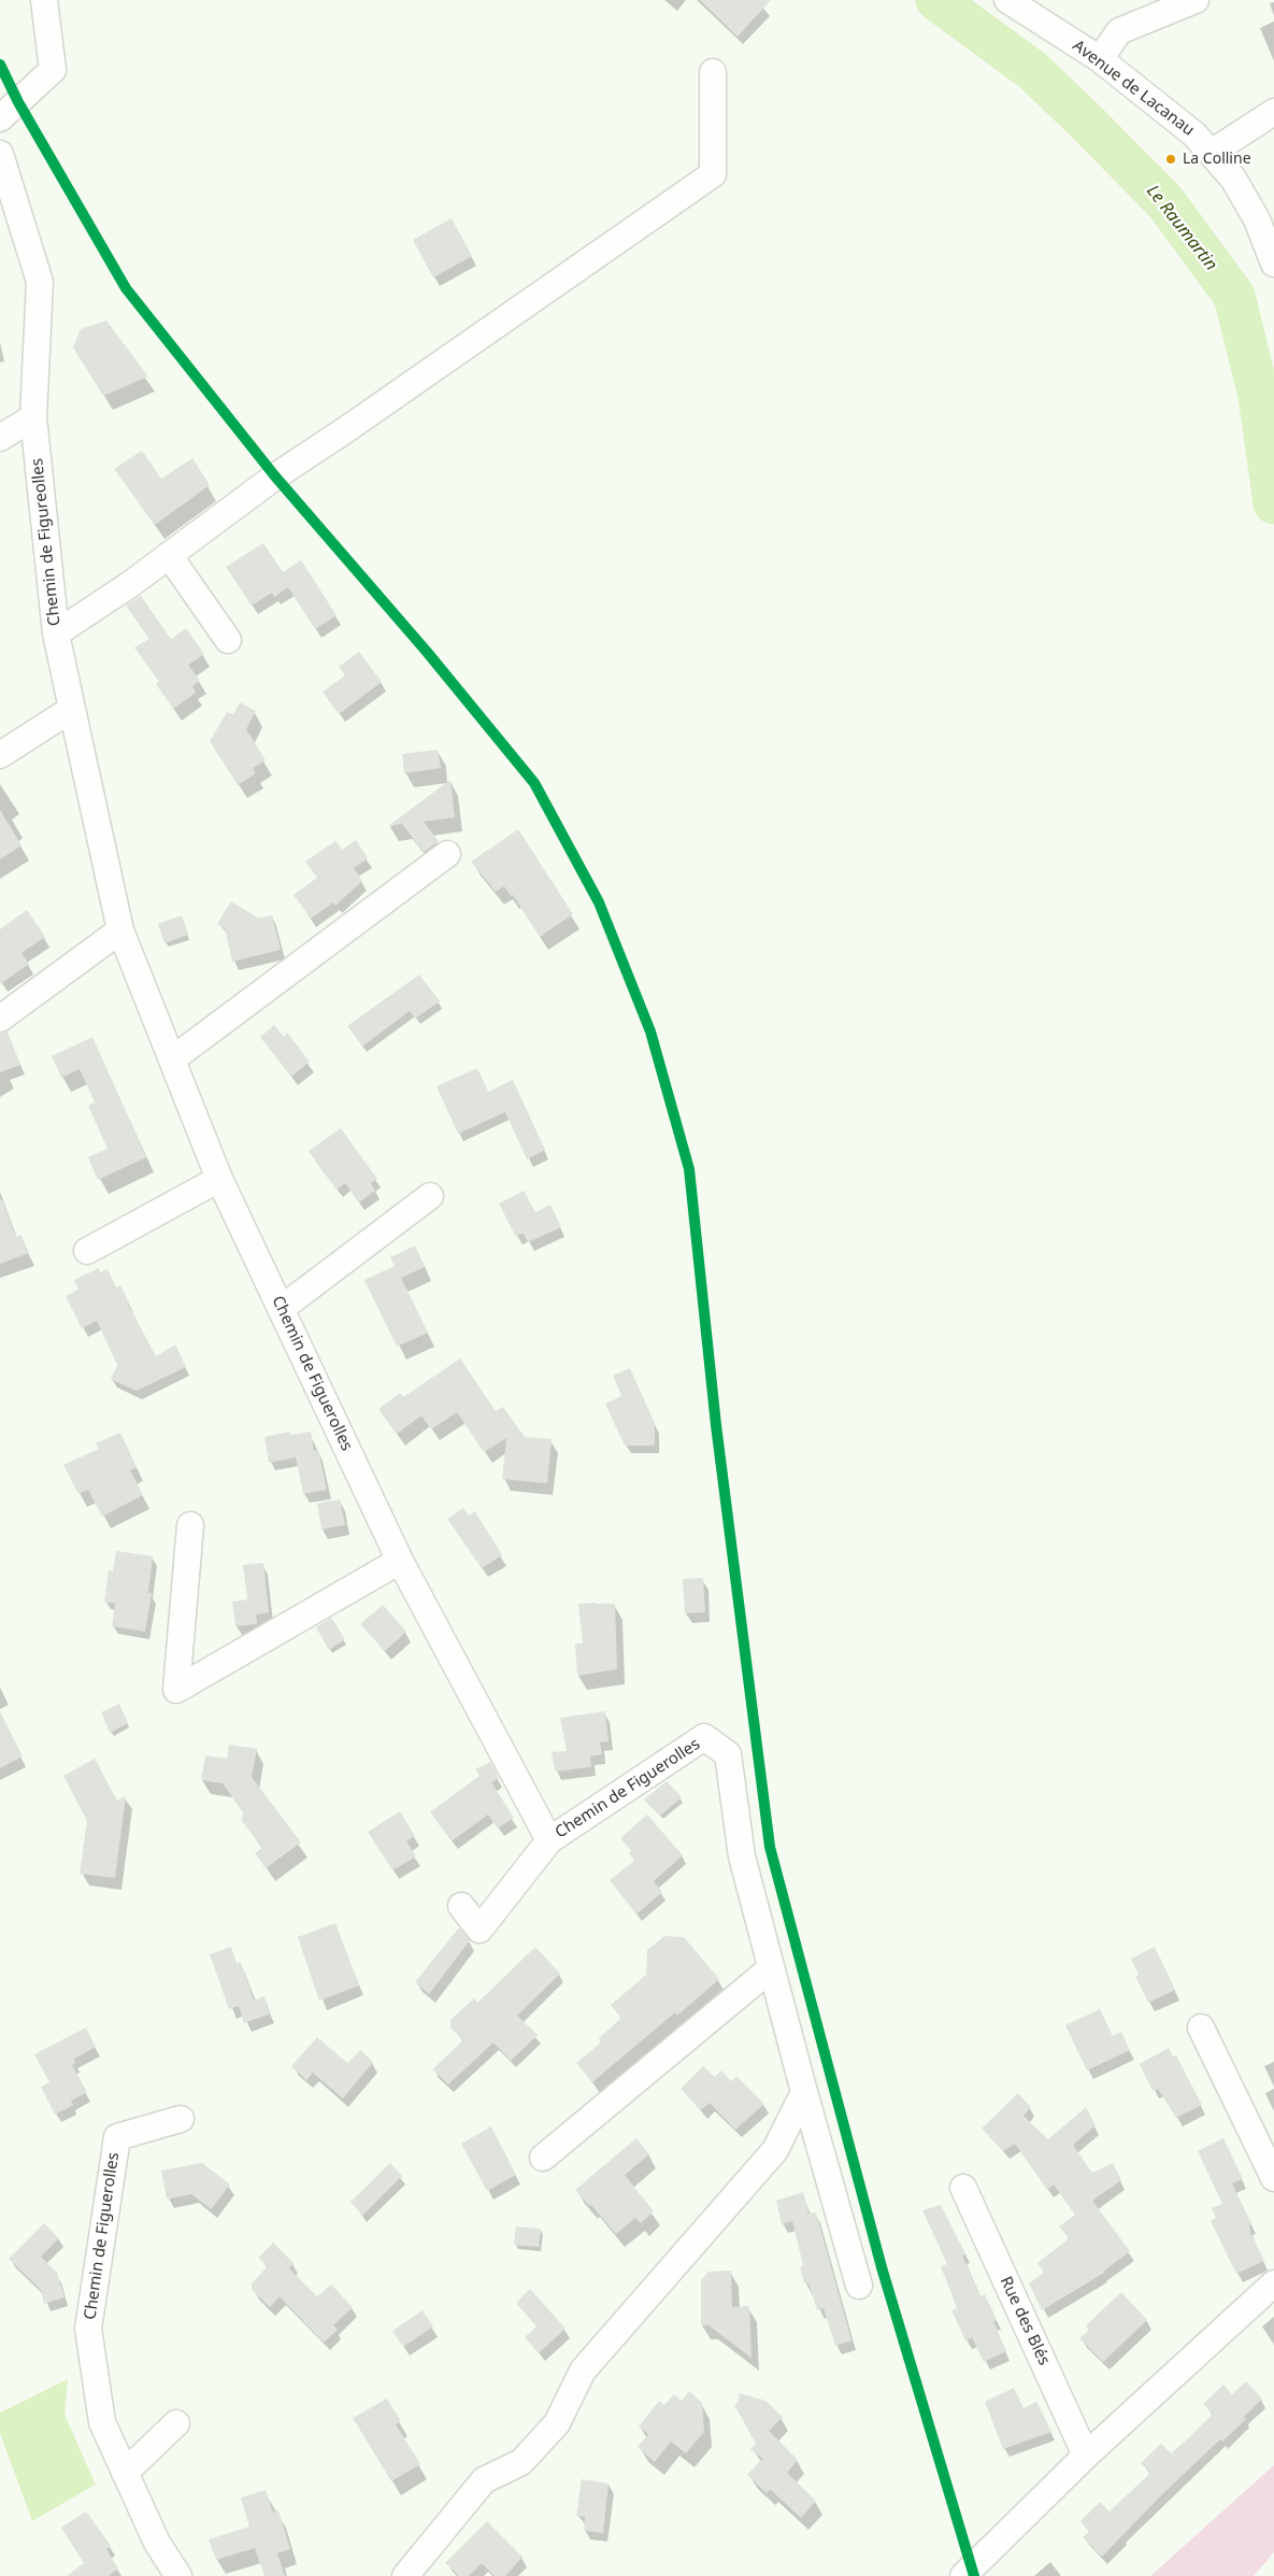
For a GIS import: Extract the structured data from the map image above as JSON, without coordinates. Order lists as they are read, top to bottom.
{
  "streets": {
    "street": [
      "Avenue de Lacanau",
      "Chemin de Figureolles",
      "Chemin de Figuerolles",
      "Rue des Blés"
    ]
  },
  "crossings": [
    ["Chemin de Figureolles", "Chemin de Figuerolles"]
  ],
  "water": ["Le Raumartin"],
  "places": ["La Colline"]
}
